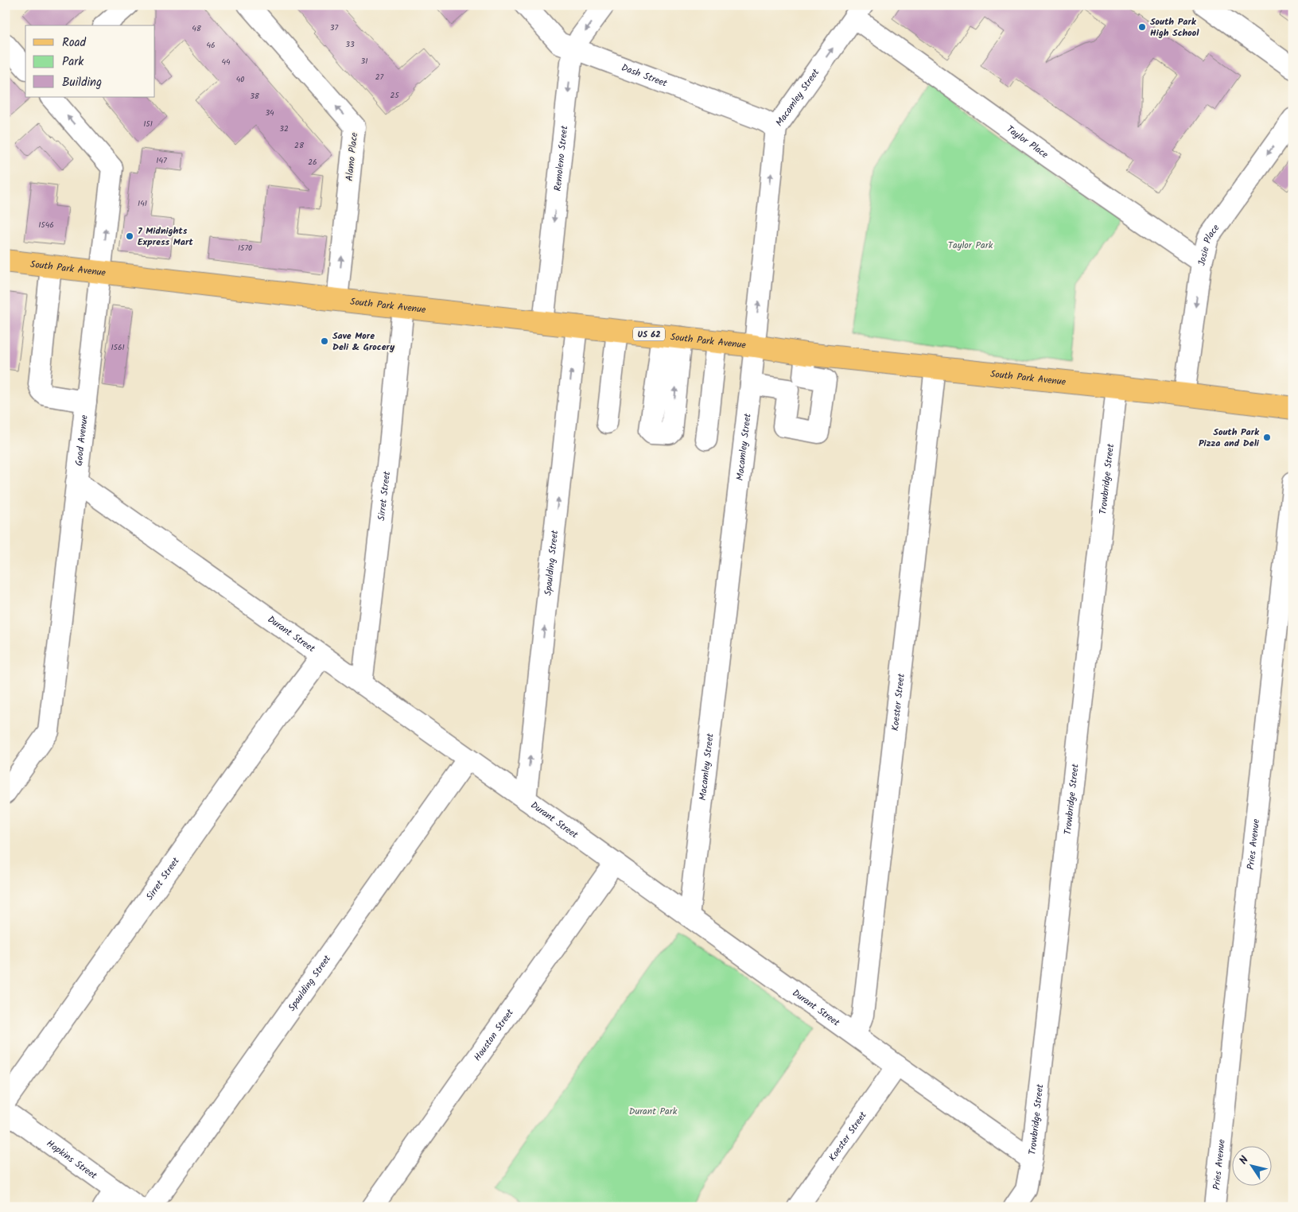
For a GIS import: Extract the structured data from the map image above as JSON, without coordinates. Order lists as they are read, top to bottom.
{
  "streets": {
    "main road": ["South Park Avenue", "US 62"],
    "street": [
      "Dash Street",
      "Macamley Street",
      "Taylor Place",
      "Alamo Place",
      "Remoleno Street",
      "Josie Place",
      "Good Avenue",
      "Trowbridge Street",
      "Sirret Street",
      "Spaulding Street",
      "Durant Street",
      "Koester Street",
      "Pries Avenue",
      "Houston Street",
      "Hopkins Street"
    ]
  },
  "crossings": [
    ["Dash Street", "Macamley Street"],
    ["Dash Street", "Remoleno Street"],
    ["Macamley Street", "Taylor Place"],
    ["Macamley Street", "South Park Avenue"],
    ["Macamley Street", "Durant Street"],
    ["Taylor Place", "Josie Place"],
    ["Alamo Place", "South Park Avenue"],
    ["Remoleno Street", "South Park Avenue"],
    ["Josie Place", "South Park Avenue"],
    ["South Park Avenue", "Good Avenue"],
    ["South Park Avenue", "Trowbridge Street"],
    ["South Park Avenue", "Sirret Street"],
    ["South Park Avenue", "Spaulding Street"],
    ["South Park Avenue", "Koester Street"],
    ["Good Avenue", "Durant Street"],
    ["Trowbridge Street", "Durant Street"],
    ["Sirret Street", "Durant Street"],
    ["Spaulding Street", "Durant Street"],
    ["Durant Street", "Koester Street"],
    ["Durant Street", "Houston Street"]
  ],
  "one_way": [
    "Macamley Street",
    "Alamo Place",
    "Remoleno Street",
    "Josie Place"
  ],
  "parks": ["Taylor Park", "Durant Park"],
  "places": [
    "South Park High School",
    "7 Midnights Express Mart",
    "Save More Deli & Grocery",
    "South Park Pizza and Deli"
  ],
  "house_numbers": [
    "37",
    "48",
    "33",
    "46",
    "31",
    "44",
    "27",
    "40",
    "25",
    "38",
    "34",
    "151",
    "32",
    "28",
    "147",
    "26",
    "141",
    "1546",
    "1570",
    "1561"
  ],
  "legend": ["Road", "Park", "Building"],
  "north": "top left"
}
